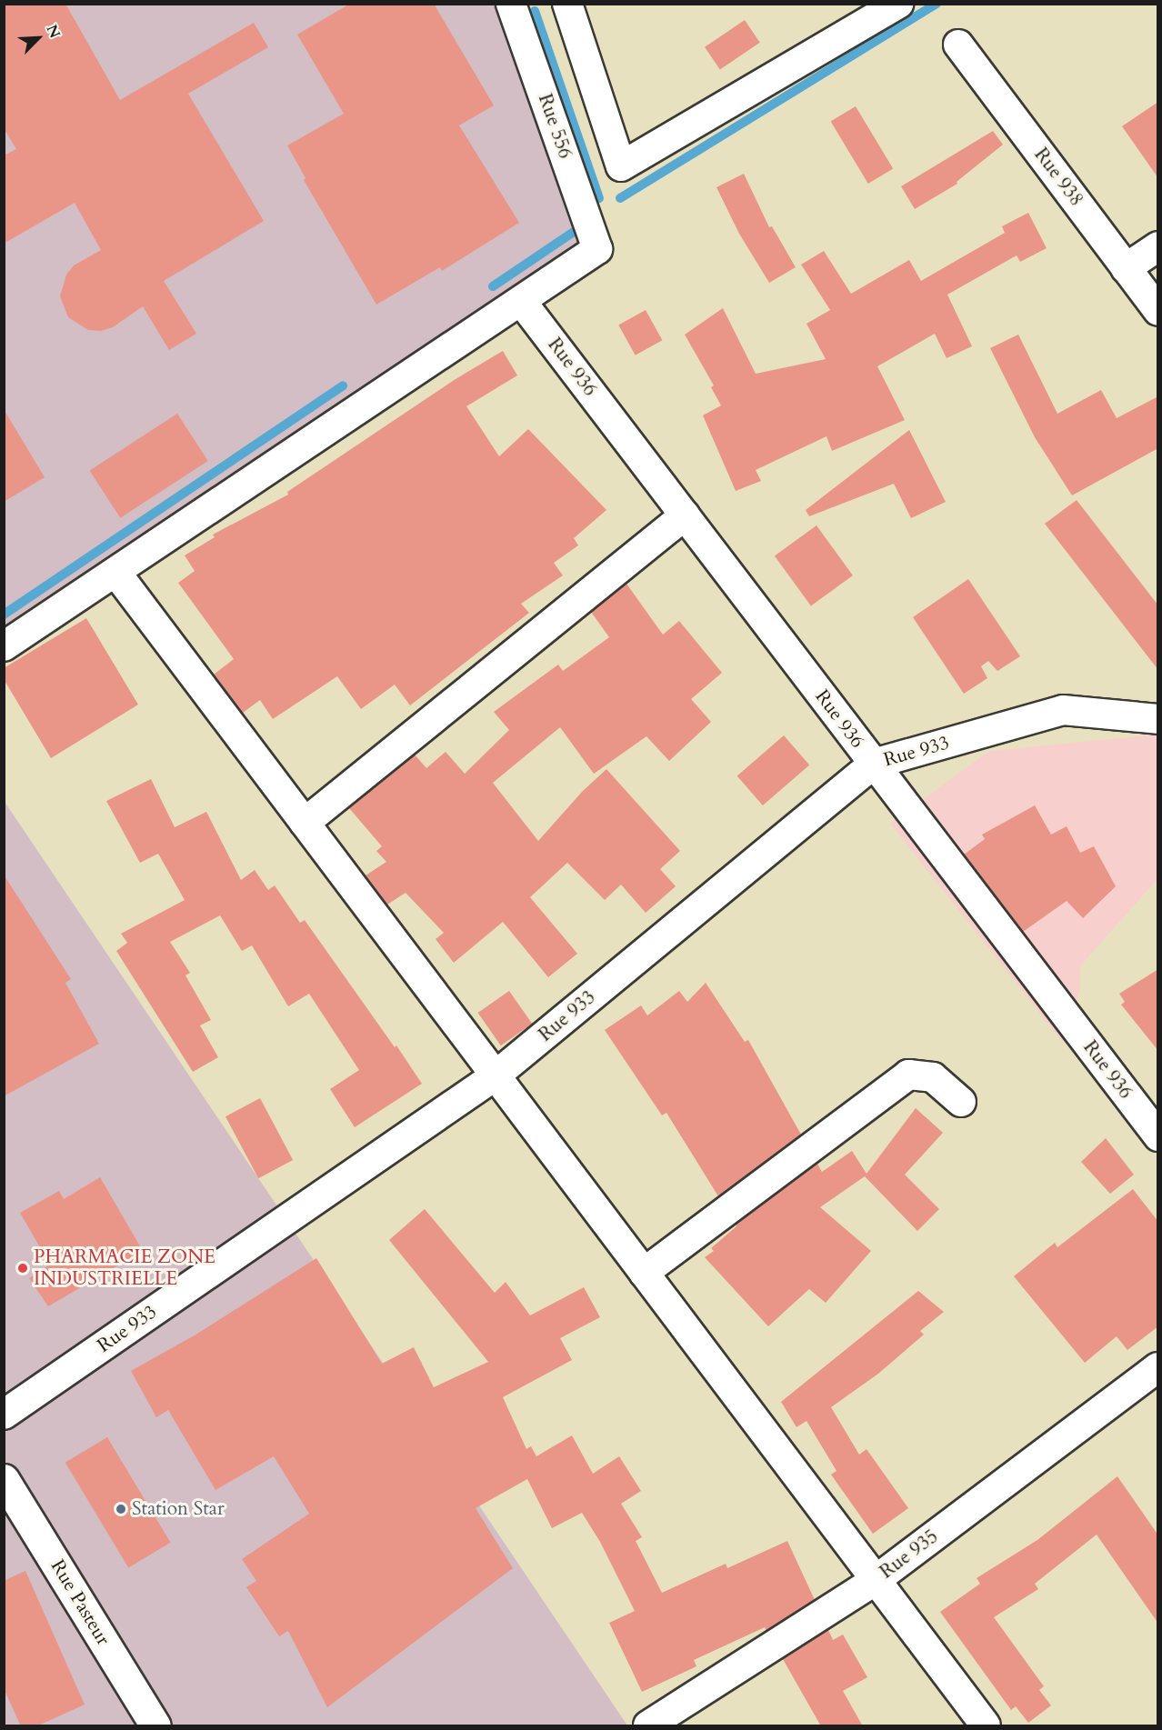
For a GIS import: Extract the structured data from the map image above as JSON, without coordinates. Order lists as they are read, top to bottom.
{
  "streets": {
    "main road": ["Rue Pasteur"],
    "street": [
      "Rue 556",
      "Rue 938",
      "Rue 936",
      "Rue 933",
      "Rue 935"
    ]
  },
  "crossings": [
    ["Rue 556", "Rue 936"],
    ["Rue 936", "Rue 933"]
  ],
  "places": ["PHARMACIE ZONE INDUSTRIELLE", "Station Star"],
  "north": "top right"
}
